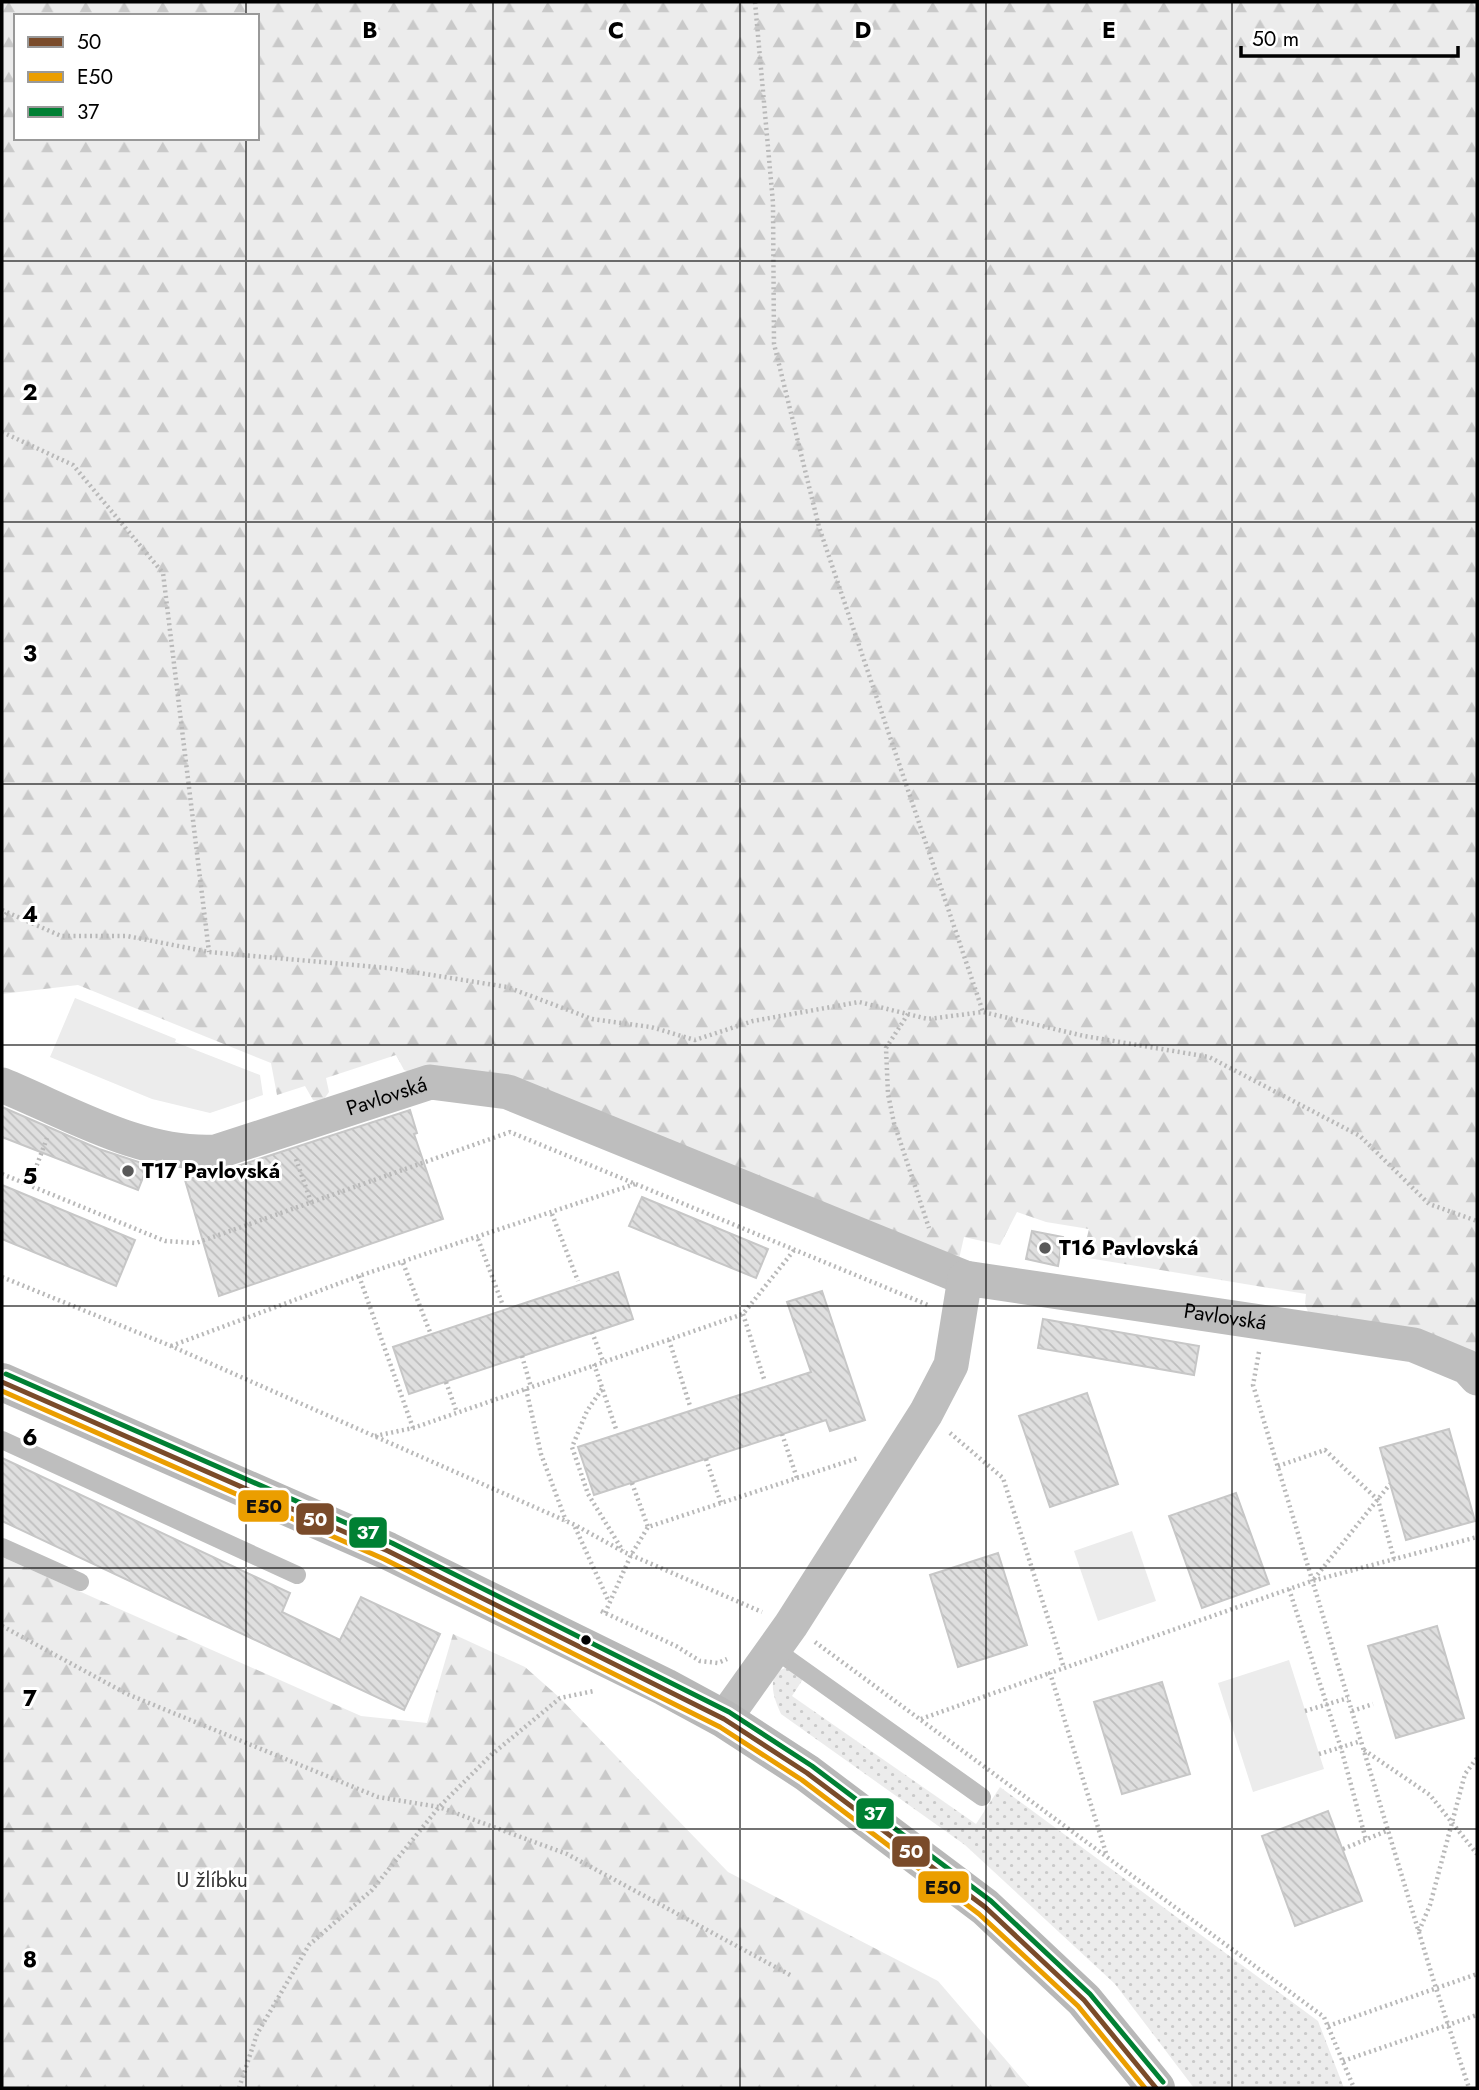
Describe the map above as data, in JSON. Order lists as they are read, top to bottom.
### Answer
{
  "streets": {
    "street": ["Pavlovská"]
  },
  "parks": ["U žlíbku"],
  "places": ["T17 Pavlovská", "T16 Pavlovská"],
  "lines": ["transit line 37", "transit line 50", "transit line E50"],
  "legend": ["50", "E50", "37"],
  "scale_bar": "50 m",
  "grid": {
    "columns": [
      "B",
      "C",
      "D",
      "E"
    ],
    "rows": [
      "2",
      "3",
      "4",
      "5",
      "6",
      "7",
      "8"
    ]
  }
}
